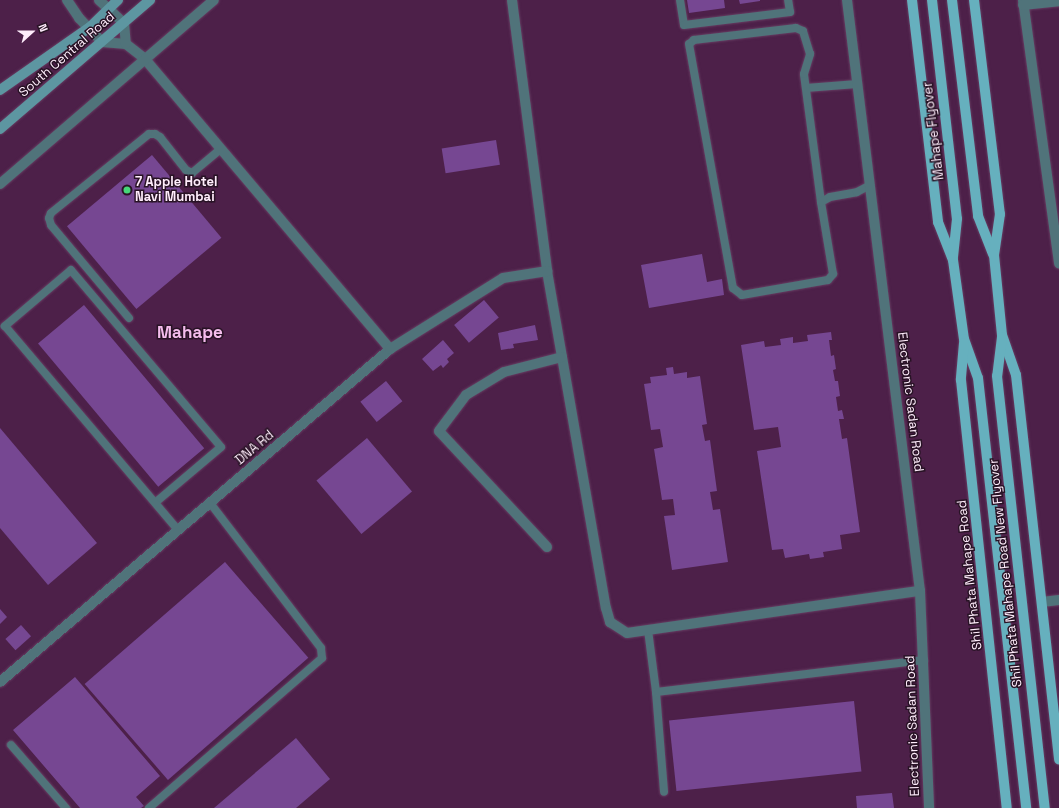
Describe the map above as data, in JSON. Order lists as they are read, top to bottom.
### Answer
{
  "streets": {
    "main road": [
      "South Central Road",
      "Mahape Flyover",
      "Shil Phata Mahape Road New Flyover",
      "Shil Phata Mahape Road"
    ],
    "street": ["Electronic Sadan Road", "DNA Rd"]
  },
  "crossings": [
    ["Shil Phata Mahape Road New Flyover", "Shil Phata Mahape Road"]
  ],
  "districts": ["Mahape"],
  "places": ["7 Apple Hotel Navi Mumbai"],
  "north": "right"
}
